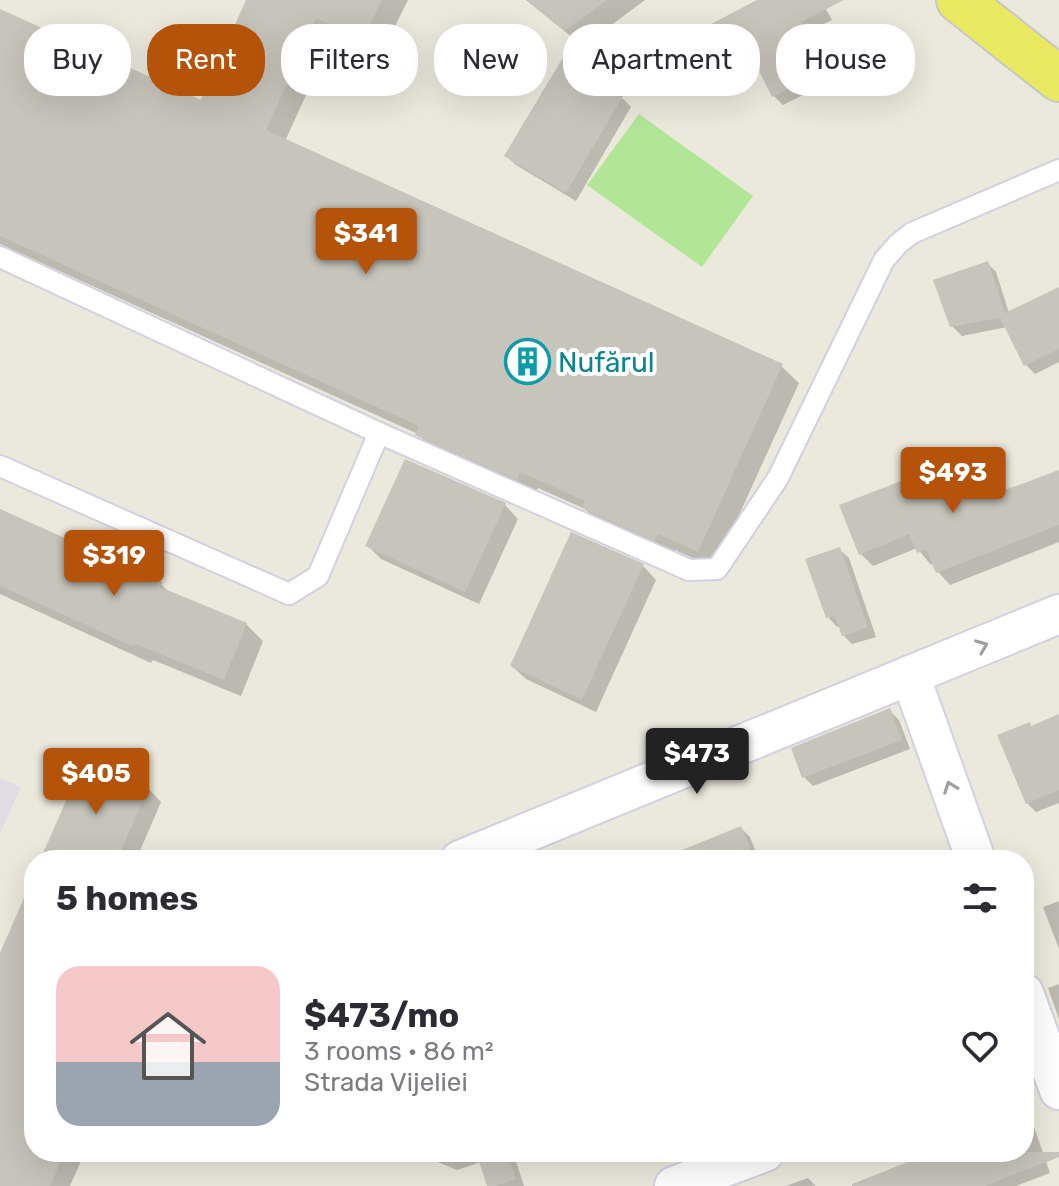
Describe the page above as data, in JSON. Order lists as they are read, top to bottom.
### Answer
{
  "places": {
    "building": ["Nufărul"]
  },
  "page": {
    "chip": [
      "Buy",
      "Rent",
      "Filters",
      "New",
      "Apartment",
      "House"
    ],
    "price": [
      "$341",
      "$493",
      "$319",
      "$473",
      "$405"
    ],
    "heading": "5 homes",
    "list": [
      {
        "name": "$473/mo",
        "note": "3 rooms · 86 m² · Strada Vijeliei"
      }
    ]
  }
}
